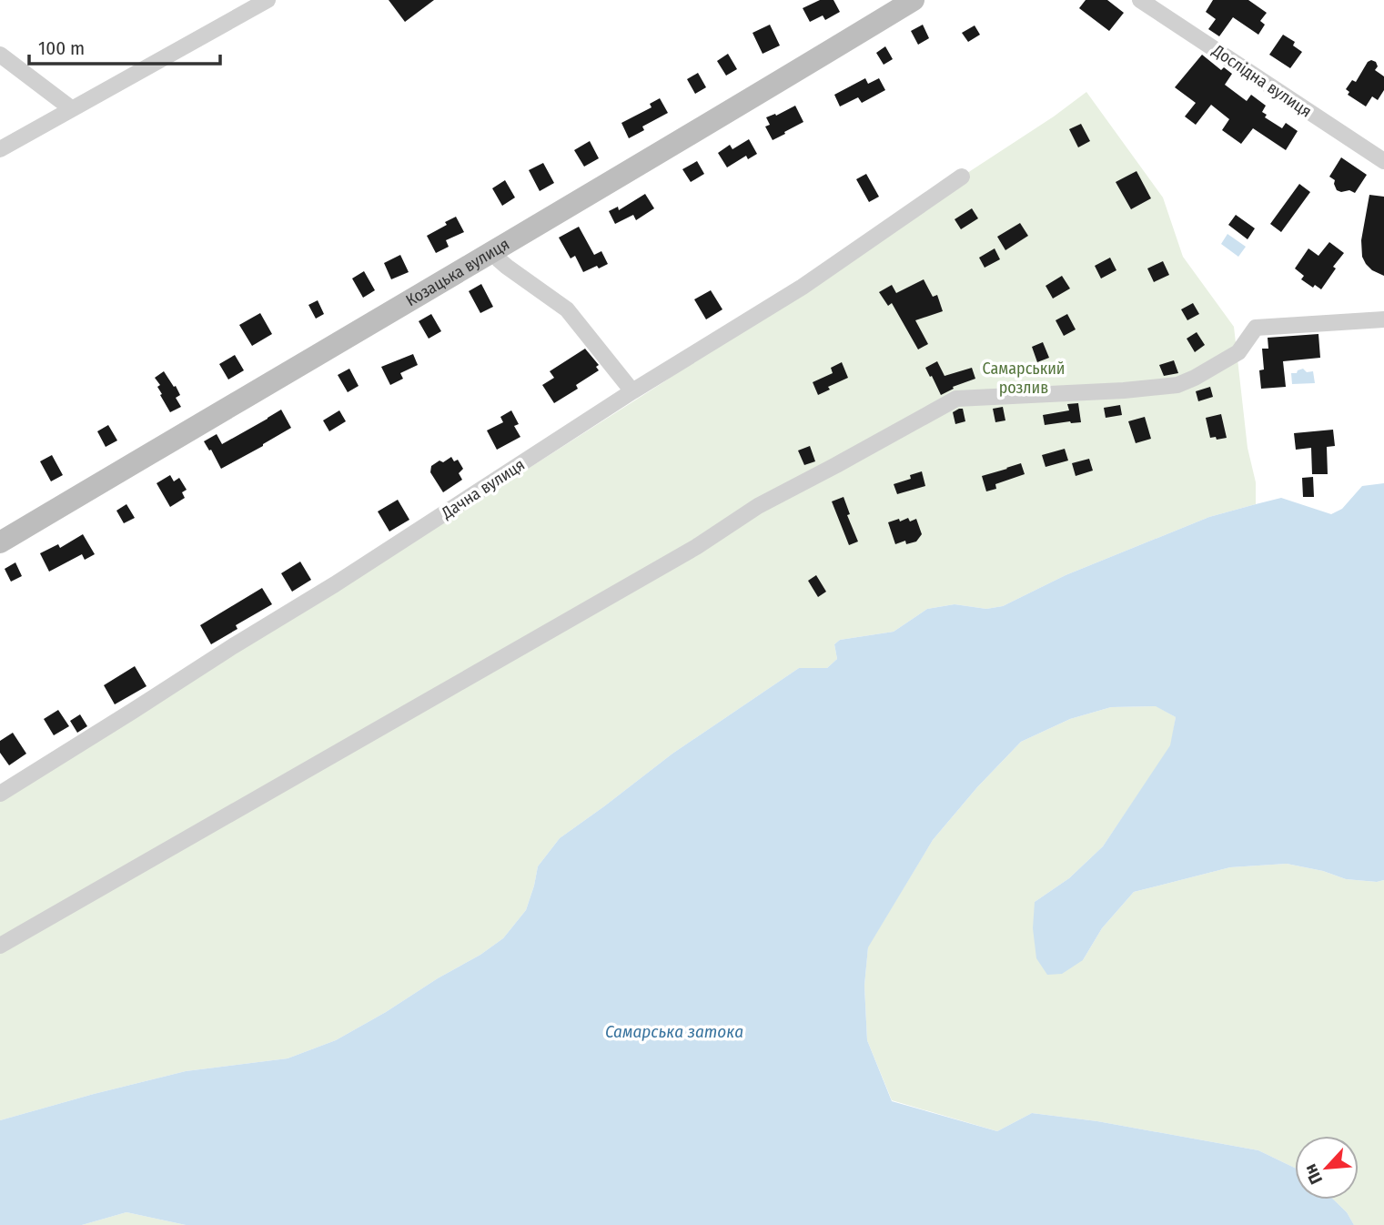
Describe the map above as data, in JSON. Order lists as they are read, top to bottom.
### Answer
{
  "streets": {
    "street": ["Дослідна вулиця", "Козацька вулиця", "Дачна вулиця"]
  },
  "water": ["Самарська затока"],
  "parks": ["Самарський розлив"],
  "scale_bar": "100 m",
  "north": "bottom left"
}
